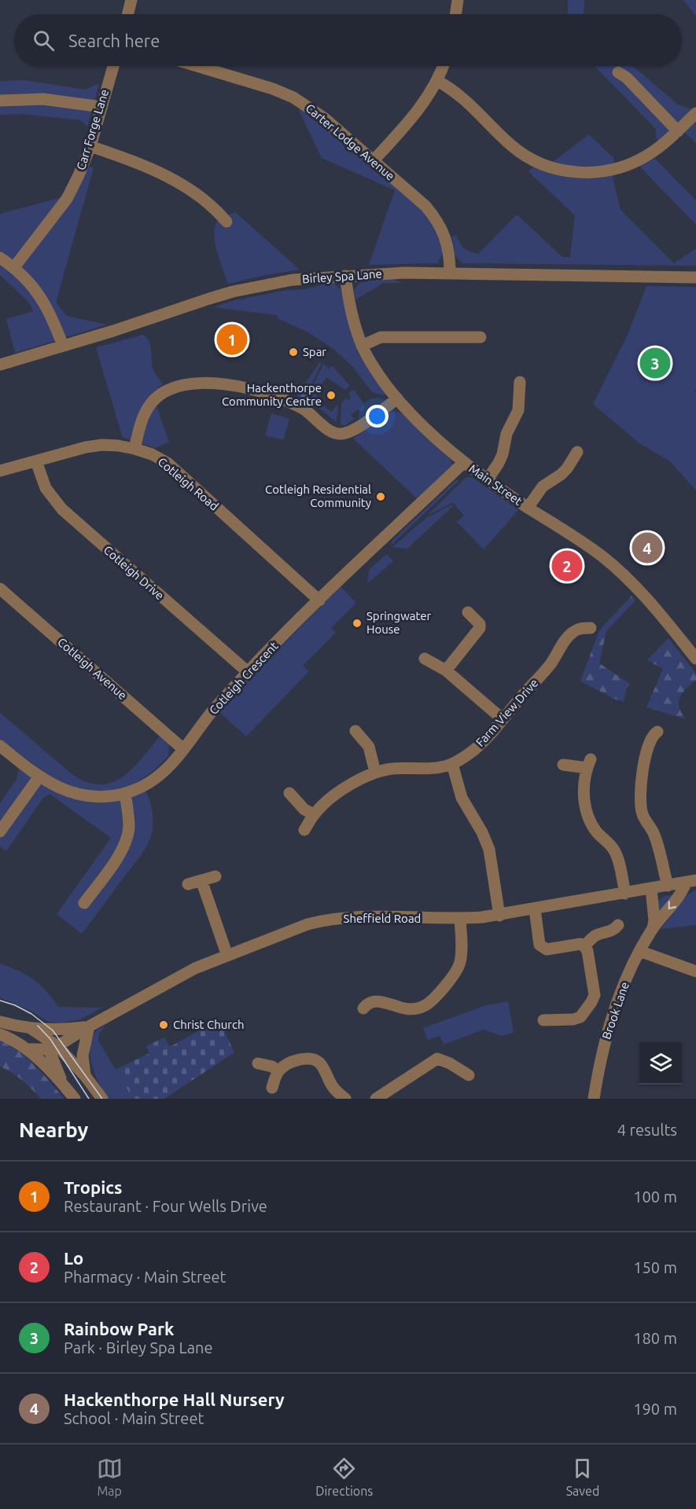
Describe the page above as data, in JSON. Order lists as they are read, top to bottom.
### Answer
{
  "streets": {
    "street": [
      "Carr Forge Lane",
      "Carter Lodge Avenue",
      "Birley Spa Lane",
      "Cotleigh Road",
      "Main Street",
      "Cotleigh Drive",
      "Cotleigh Avenue",
      "Cotleigh Crescent",
      "Farm View Drive",
      "Sheffield Road",
      "Brook Lane"
    ]
  },
  "crossings": [
    ["Carter Lodge Avenue", "Birley Spa Lane"],
    ["Birley Spa Lane", "Main Street"],
    ["Cotleigh Road", "Cotleigh Drive"],
    ["Cotleigh Road", "Cotleigh Crescent"],
    ["Main Street", "Cotleigh Crescent"],
    ["Cotleigh Drive", "Cotleigh Crescent"],
    ["Cotleigh Avenue", "Cotleigh Crescent"],
    ["Sheffield Road", "Brook Lane"]
  ],
  "places": [
    "Spar",
    "Hackenthorpe Community Centre",
    "Cotleigh Residential Community",
    "Springwater House",
    "Christ Church"
  ],
  "page": {
    "search": "Search here",
    "pins": [
      "1",
      "3",
      "4",
      "2"
    ],
    "heading": ["Nearby", "4 results"],
    "list": [
      {
        "mark": "1",
        "name": "Tropics",
        "note": "Restaurant · Four Wells Drive",
        "value": "100 m"
      },
      {
        "mark": "2",
        "name": "Lo",
        "note": "Pharmacy · Main Street",
        "value": "150 m"
      },
      {
        "mark": "3",
        "name": "Rainbow Park",
        "note": "Park · Birley Spa Lane",
        "value": "180 m"
      },
      {
        "mark": "4",
        "name": "Hackenthorpe Hall Nursery",
        "note": "School · Main Street",
        "value": "190 m"
      }
    ],
    "nav": ["Map", "Directions", "Saved"]
  }
}
